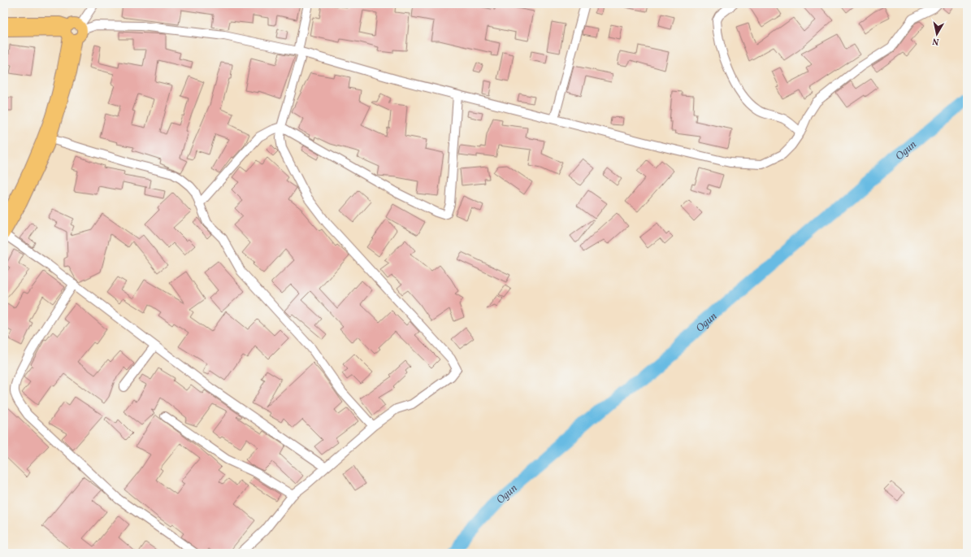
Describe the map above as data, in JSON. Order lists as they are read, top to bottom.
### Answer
{
  "water": ["Ogun"],
  "north": "bottom"
}
